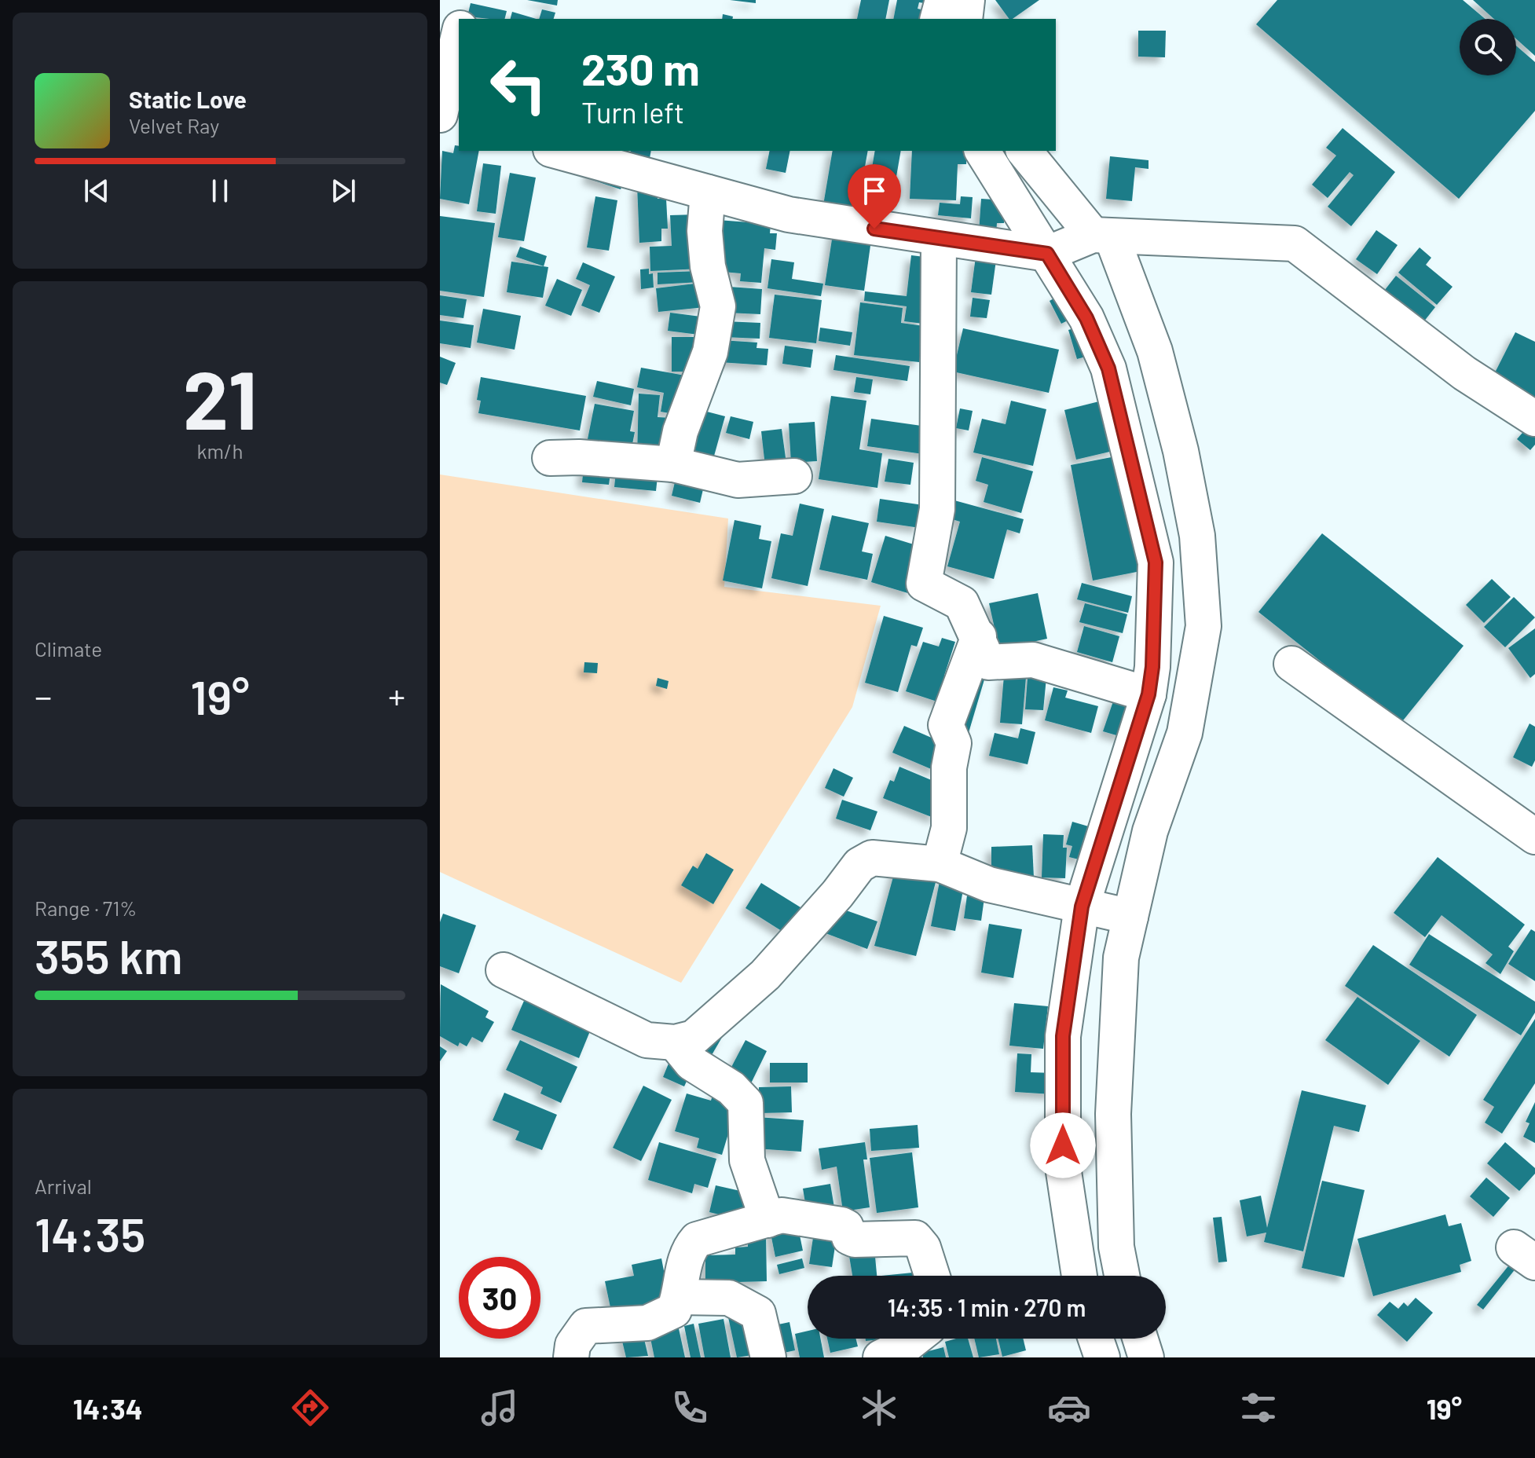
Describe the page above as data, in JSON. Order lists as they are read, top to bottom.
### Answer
{
  "page": {
    "turn": ["230 m", "Turn left"],
    "song": ["Static Love", "Velvet Ray"],
    "tile": [
      ["21", "km/h"],
      "Climate",
      ["Range · 71%", "355 km"],
      ["Arrival", "14:35"]
    ],
    "heat": ["−", "19°", "+"],
    "limit": "30",
    "trip": "14:35 · 1 min · 270 m",
    "tabs": ["14:34", "19°"]
  }
}
